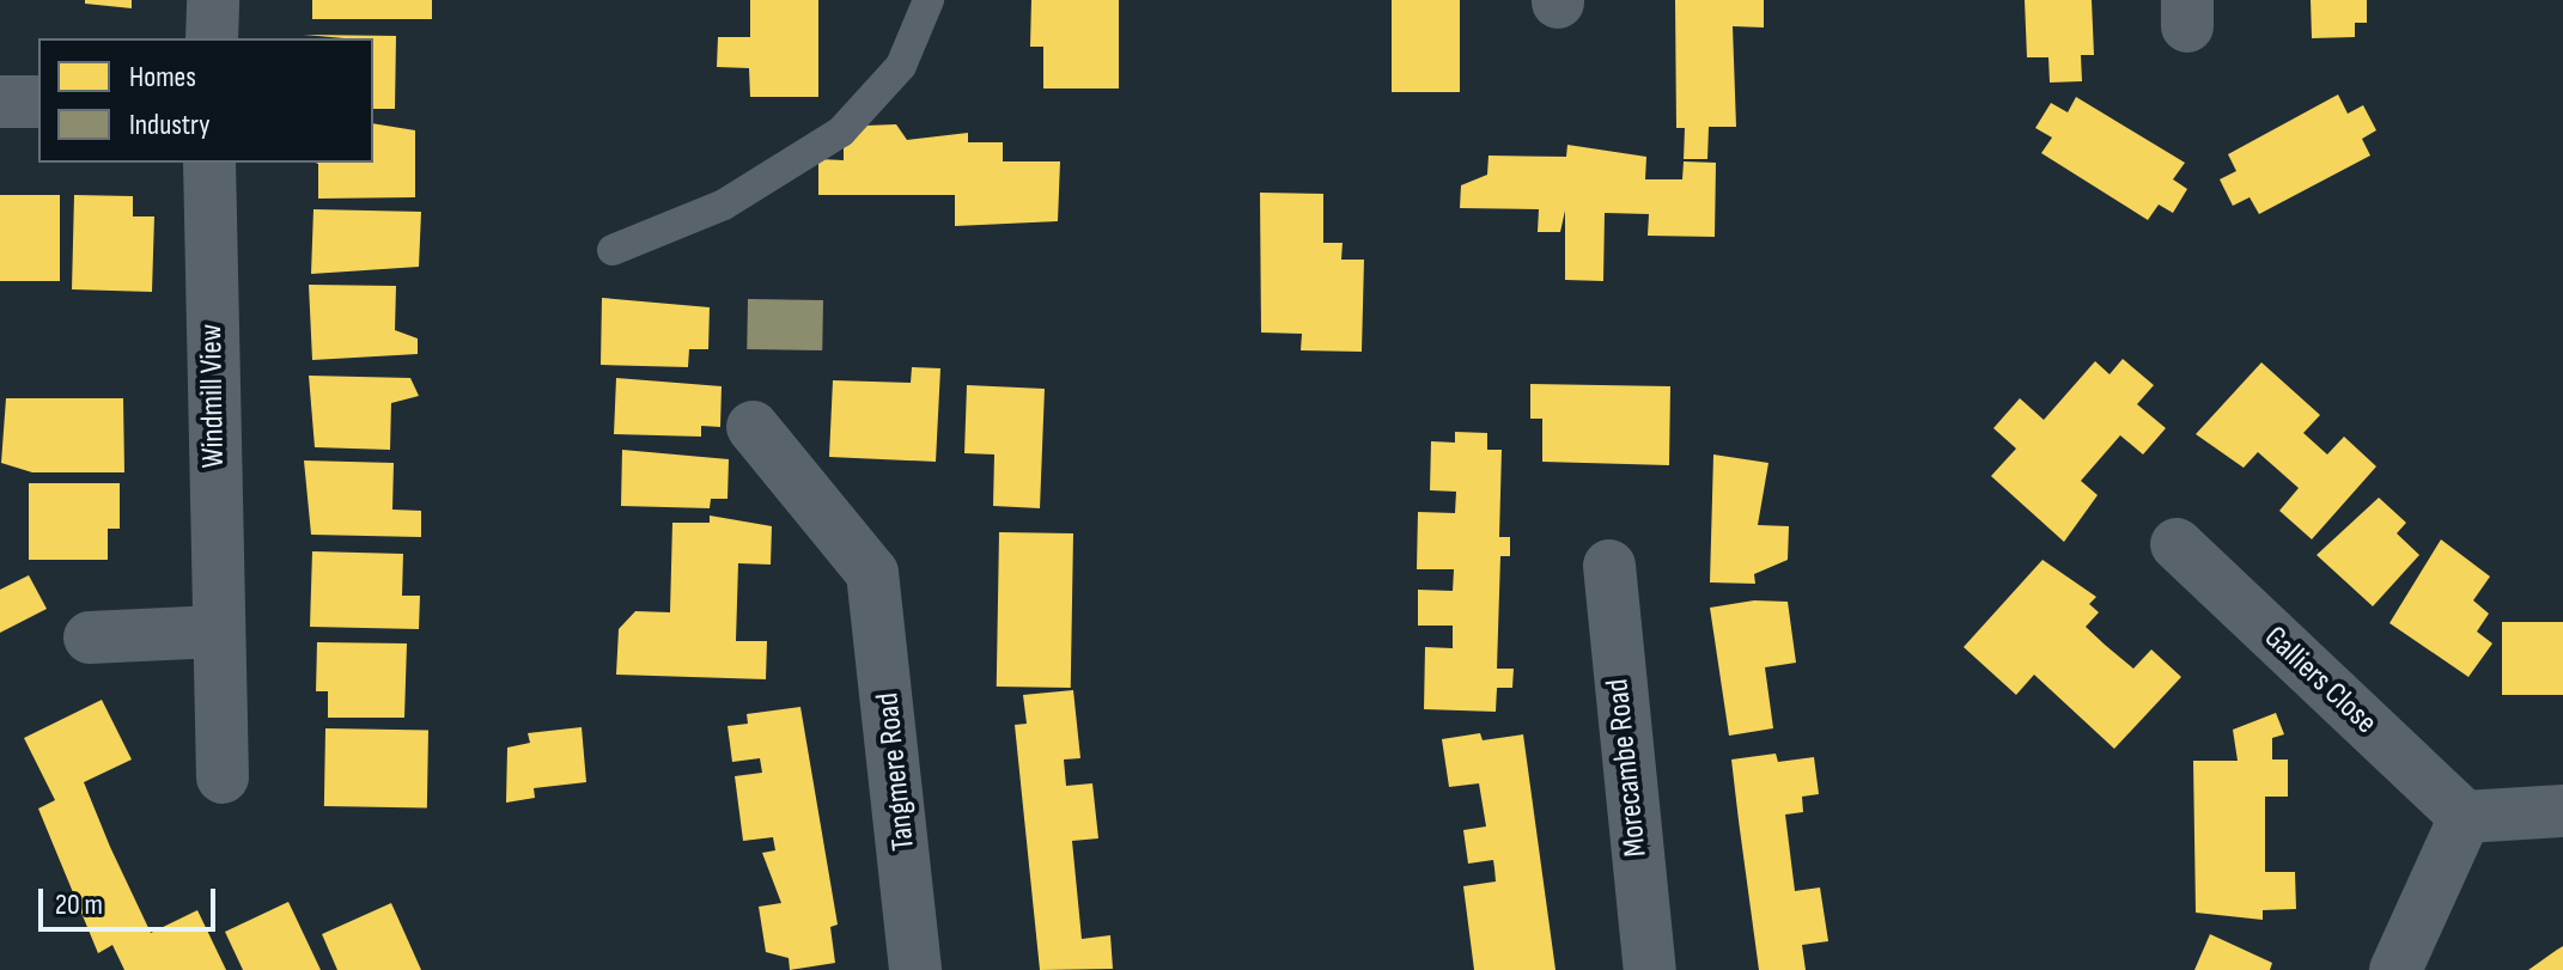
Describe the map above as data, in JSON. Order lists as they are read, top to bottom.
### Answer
{
  "streets": {
    "street": [
      "Windmill View",
      "Galliers Close",
      "Morecambe Road",
      "Tangmere Road"
    ]
  },
  "legend": ["Homes", "Industry"],
  "scale_bar": "20 m"
}
